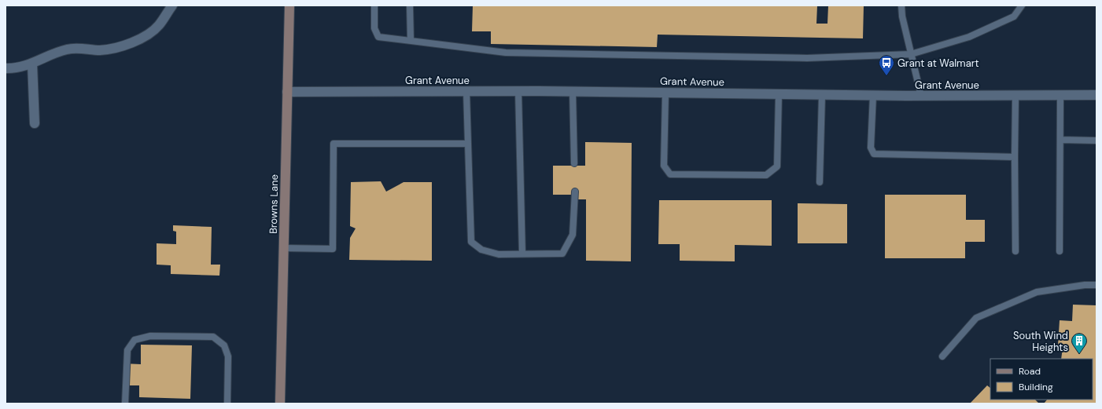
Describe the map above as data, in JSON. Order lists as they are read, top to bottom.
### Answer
{
  "streets": {
    "street": ["Grant Avenue", "Browns Lane"]
  },
  "crossings": [
    ["Grant Avenue", "Browns Lane"]
  ],
  "places": {
    "bus stop": ["Grant at Walmart"],
    "building": ["South Wind Heights"]
  },
  "legend": ["Road", "Building"]
}
